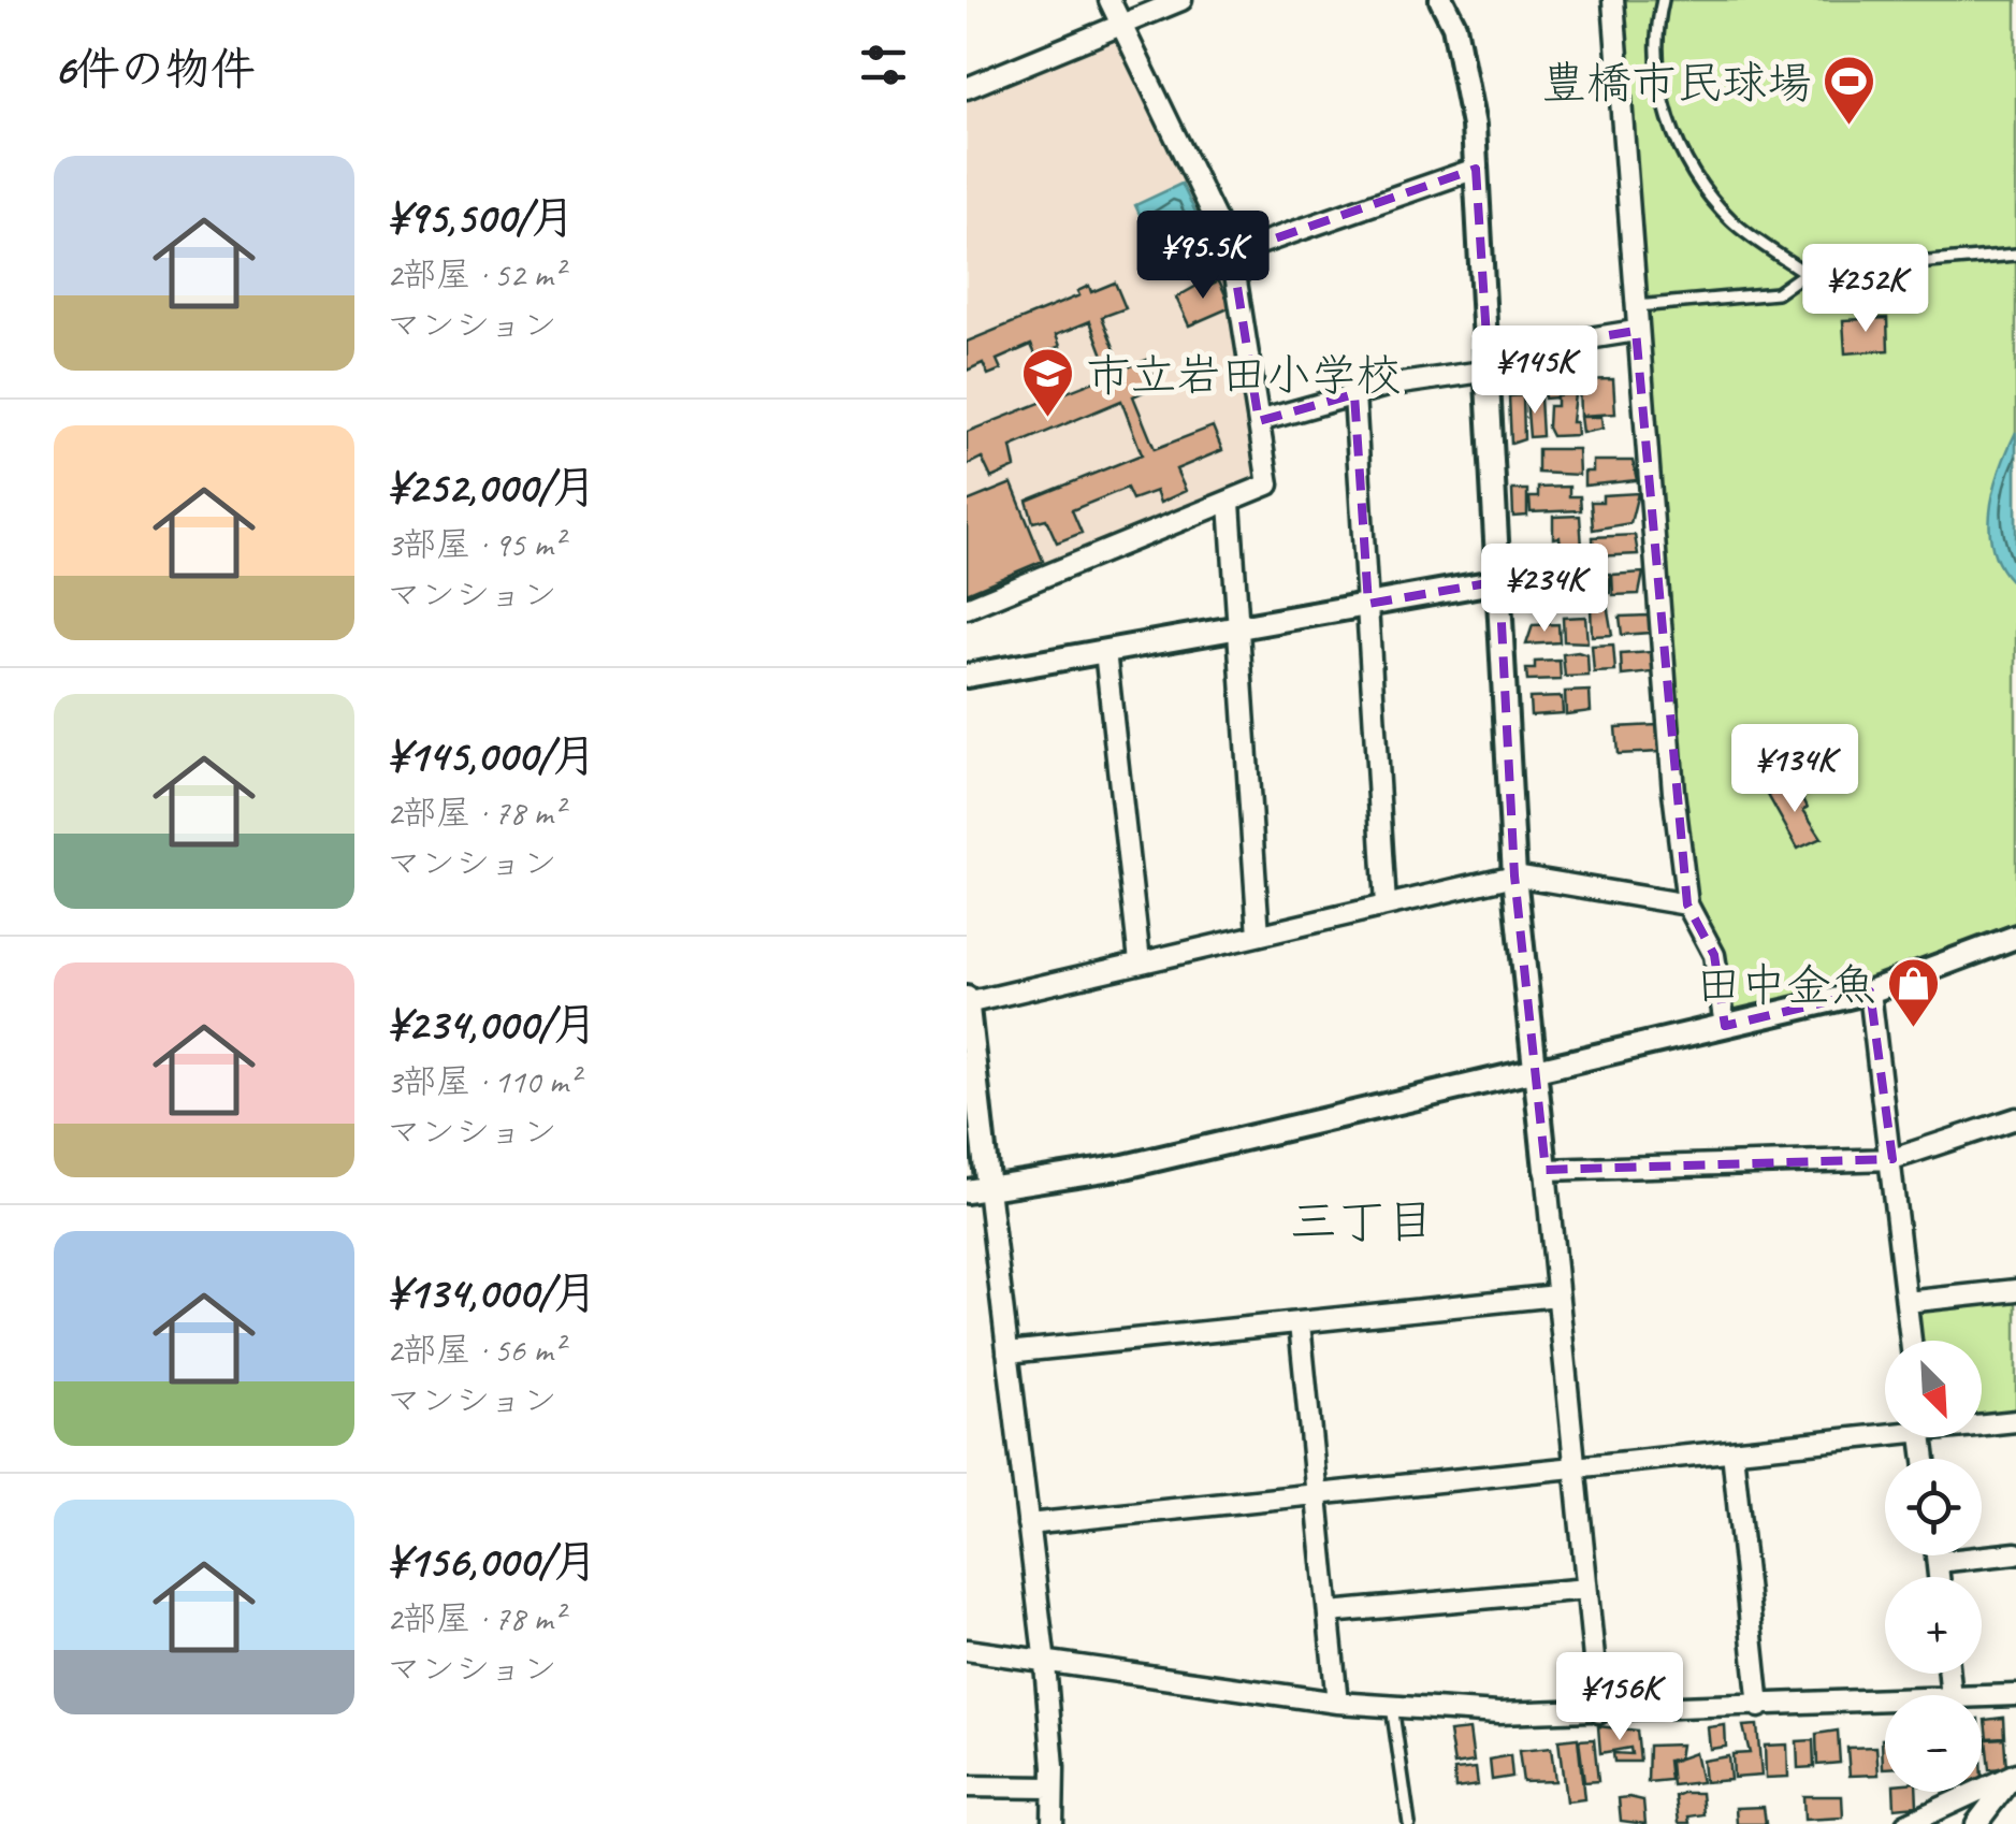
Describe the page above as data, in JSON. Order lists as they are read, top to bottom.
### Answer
{
  "districts": ["三丁目"],
  "places": {
    "sports": ["豊橋市民球場"],
    "school or university": ["市立岩田小学校"],
    "shop": ["田中金魚"]
  },
  "north": "bottom right",
  "page": {
    "heading": "6件の物件",
    "list": [
      {
        "name": "¥95,500/月",
        "note": "2部屋 · 52 m² · マンション"
      },
      {
        "name": "¥252,000/月",
        "note": "3部屋 · 95 m² · マンション"
      },
      {
        "name": "¥145,000/月",
        "note": "2部屋 · 78 m² · マンション"
      },
      {
        "name": "¥234,000/月",
        "note": "3部屋 · 110 m² · マンション"
      },
      {
        "name": "¥134,000/月",
        "note": "2部屋 · 56 m² · マンション"
      },
      {
        "name": "¥156,000/月",
        "note": "2部屋 · 78 m² · マンション"
      }
    ],
    "price": [
      "¥95.5K",
      "¥252K",
      "¥145K",
      "¥234K",
      "¥134K",
      "¥156K"
    ],
    "map_buttons": ["+", "−"]
  }
}
